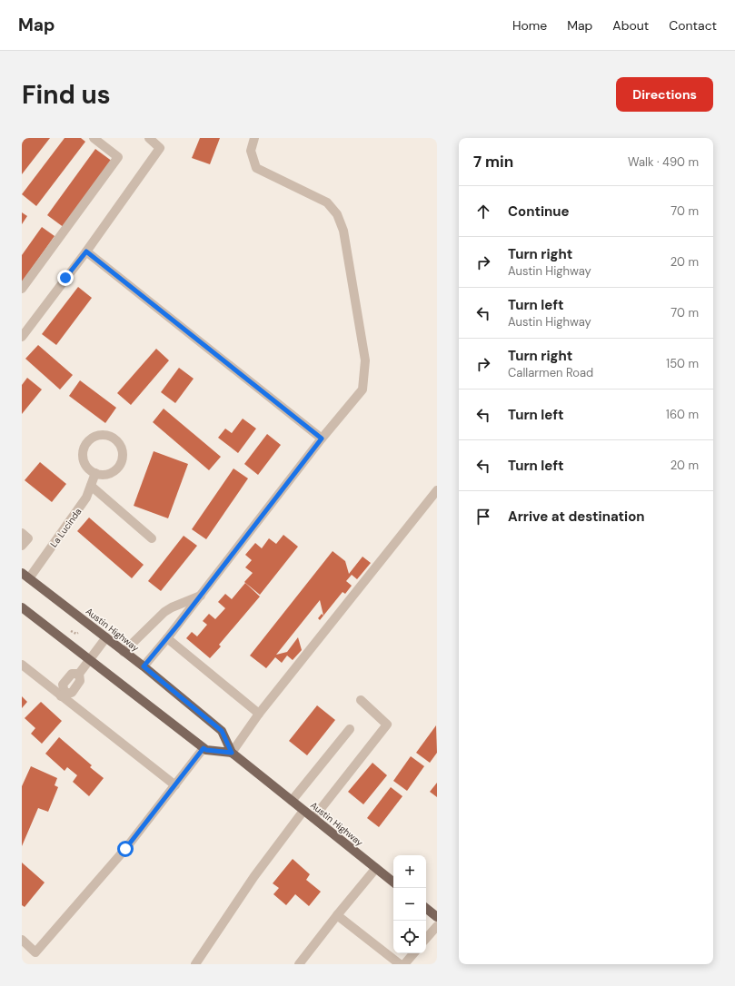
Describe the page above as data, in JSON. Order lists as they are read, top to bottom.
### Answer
{
  "streets": {
    "main road": ["Austin Highway"],
    "street": ["La Lucinda"]
  },
  "crossings": [
    ["La Lucinda", "Austin Highway"]
  ],
  "page": {
    "header": "Map",
    "nav": [
      "Home",
      "Map",
      "About",
      "Contact"
    ],
    "buttons": "Directions",
    "title": "Find us",
    "heading": ["7 min", "Walk · 490 m"],
    "list": [
      ["Continue", "70 m"],
      ["Turn right", "Austin Highway", "20 m"],
      ["Turn left", "Austin Highway", "70 m"],
      ["Turn right", "Callarmen Road", "150 m"],
      ["Turn left", "160 m"],
      ["Turn left", "20 m"],
      "Arrive at destination"
    ],
    "map_buttons": ["+", "−"]
  }
}
